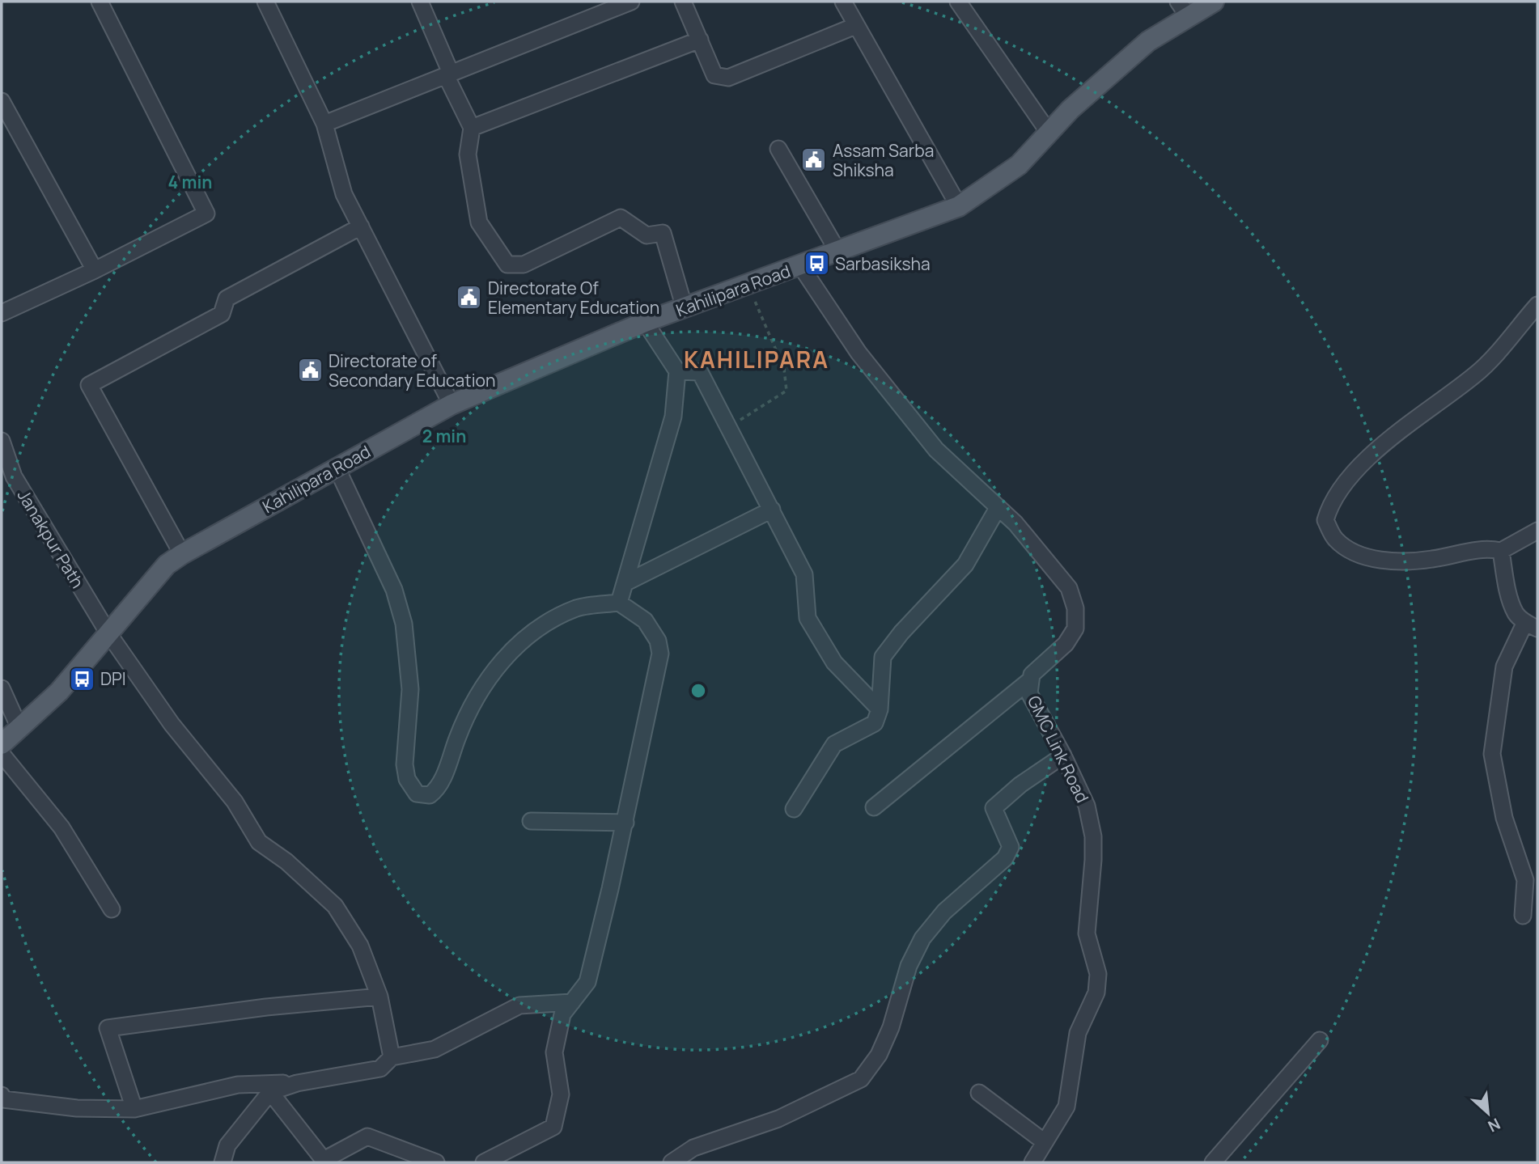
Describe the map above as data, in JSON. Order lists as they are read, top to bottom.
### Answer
{
  "streets": {
    "main road": ["Kahilipara Road"],
    "street": ["Janakpur Path", "GMC Link Road"]
  },
  "crossings": [
    ["Kahilipara Road", "Janakpur Path"],
    ["Kahilipara Road", "GMC Link Road"]
  ],
  "districts": ["KAHILIPARA"],
  "places": {
    "public building": ["Assam Sarba Shiksha", "Directorate Of Elementary Education", "Directorate of Secondary Education"],
    "bus stop": ["Sarbasiksha", "DPI"]
  },
  "north": "bottom right",
  "rings": ["4 min", "2 min"]
}
